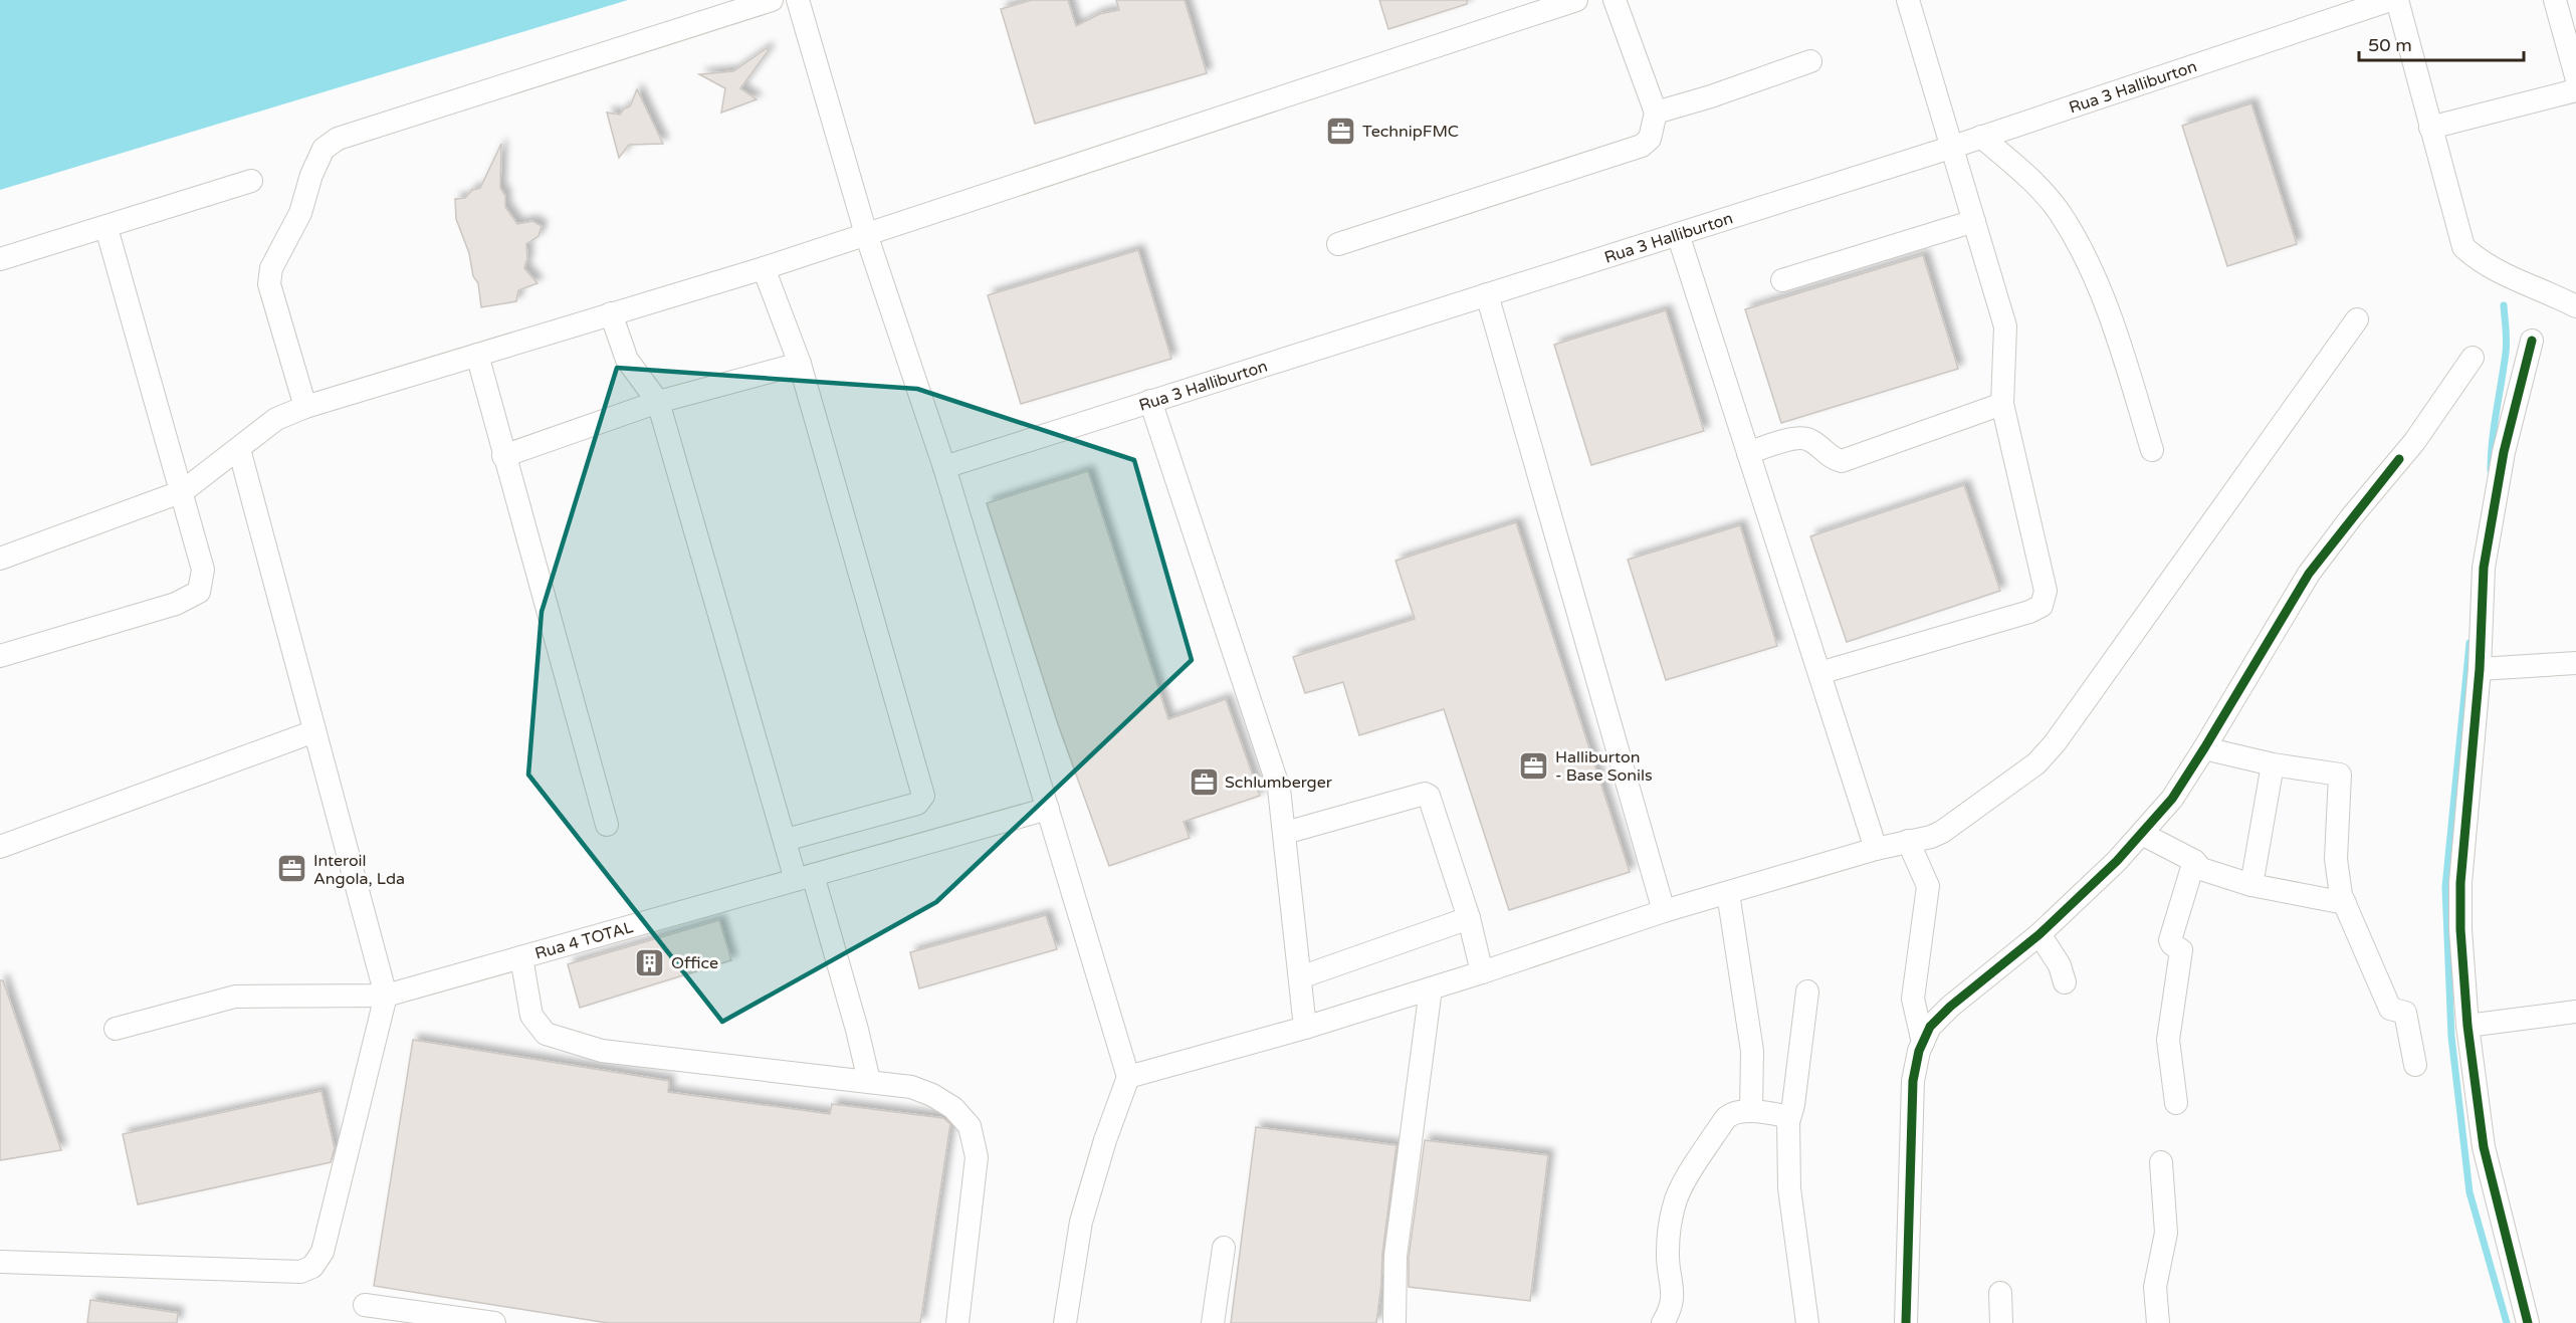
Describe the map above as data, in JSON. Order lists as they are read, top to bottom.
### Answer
{
  "streets": {
    "street": ["Rua 3 Halliburton", "Rua 4 TOTAL"]
  },
  "places": {
    "office": [
      "TechnipFMC",
      "Halliburton - Base Sonils",
      "Schlumberger",
      "Interoil Angola, Lda"
    ],
    "building": ["Office"]
  },
  "scale_bar": "50 m"
}
